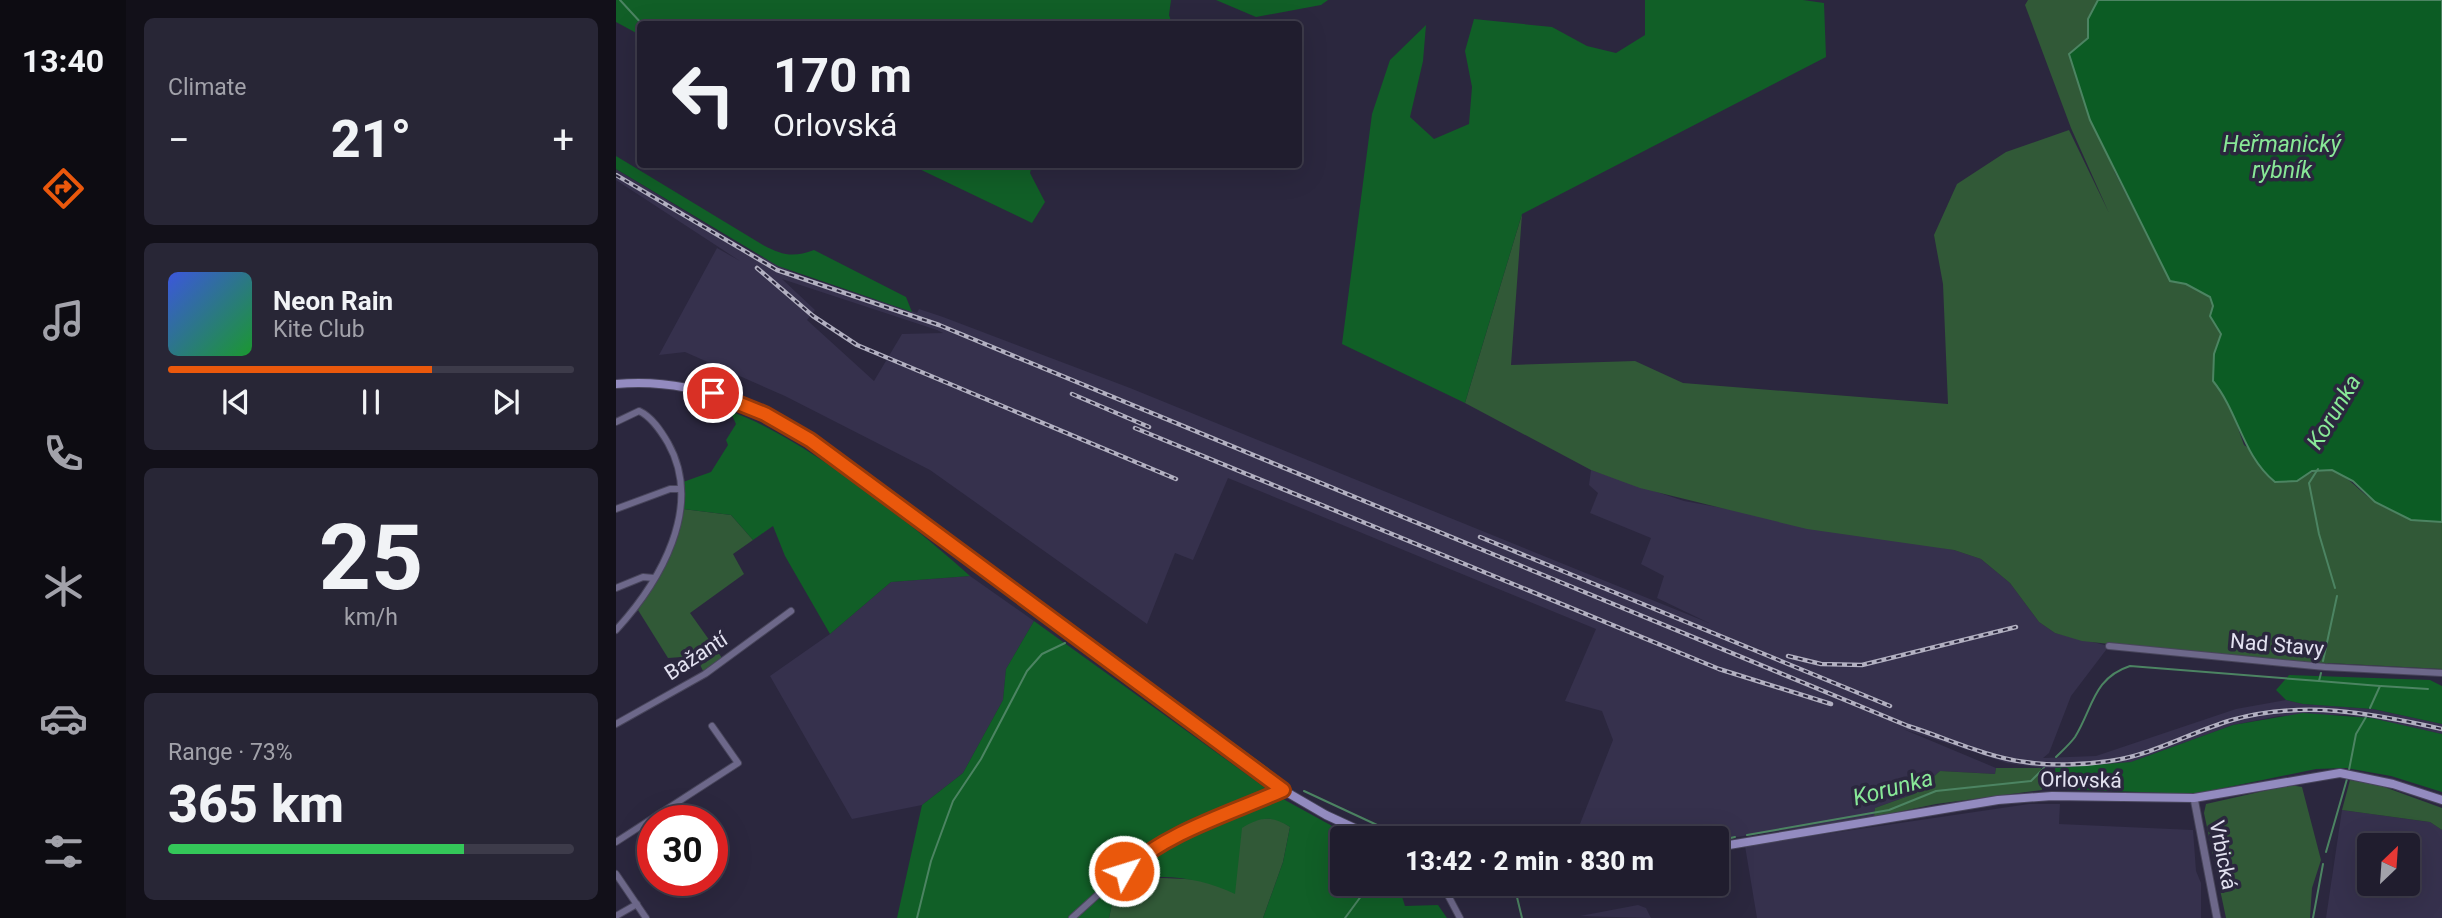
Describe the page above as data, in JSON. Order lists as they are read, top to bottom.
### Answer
{
  "streets": {
    "main road": ["Orlovská"],
    "street": ["Nad Stavy", "Bažantí", "Vrbická"]
  },
  "crossings": [
    ["Orlovská", "Vrbická"]
  ],
  "water": ["Heřmanický rybník", "Korunka"],
  "north": "top right",
  "page": {
    "tabs": "13:40",
    "tile": [
      "Climate",
      ["25", "km/h"],
      ["Range · 73%", "365 km"]
    ],
    "turn": ["170 m", "Orlovská"],
    "heat": ["−", "21°", "+"],
    "song": ["Neon Rain", "Kite Club"],
    "limit": "30",
    "trip": "13:42 · 2 min · 830 m"
  }
}
